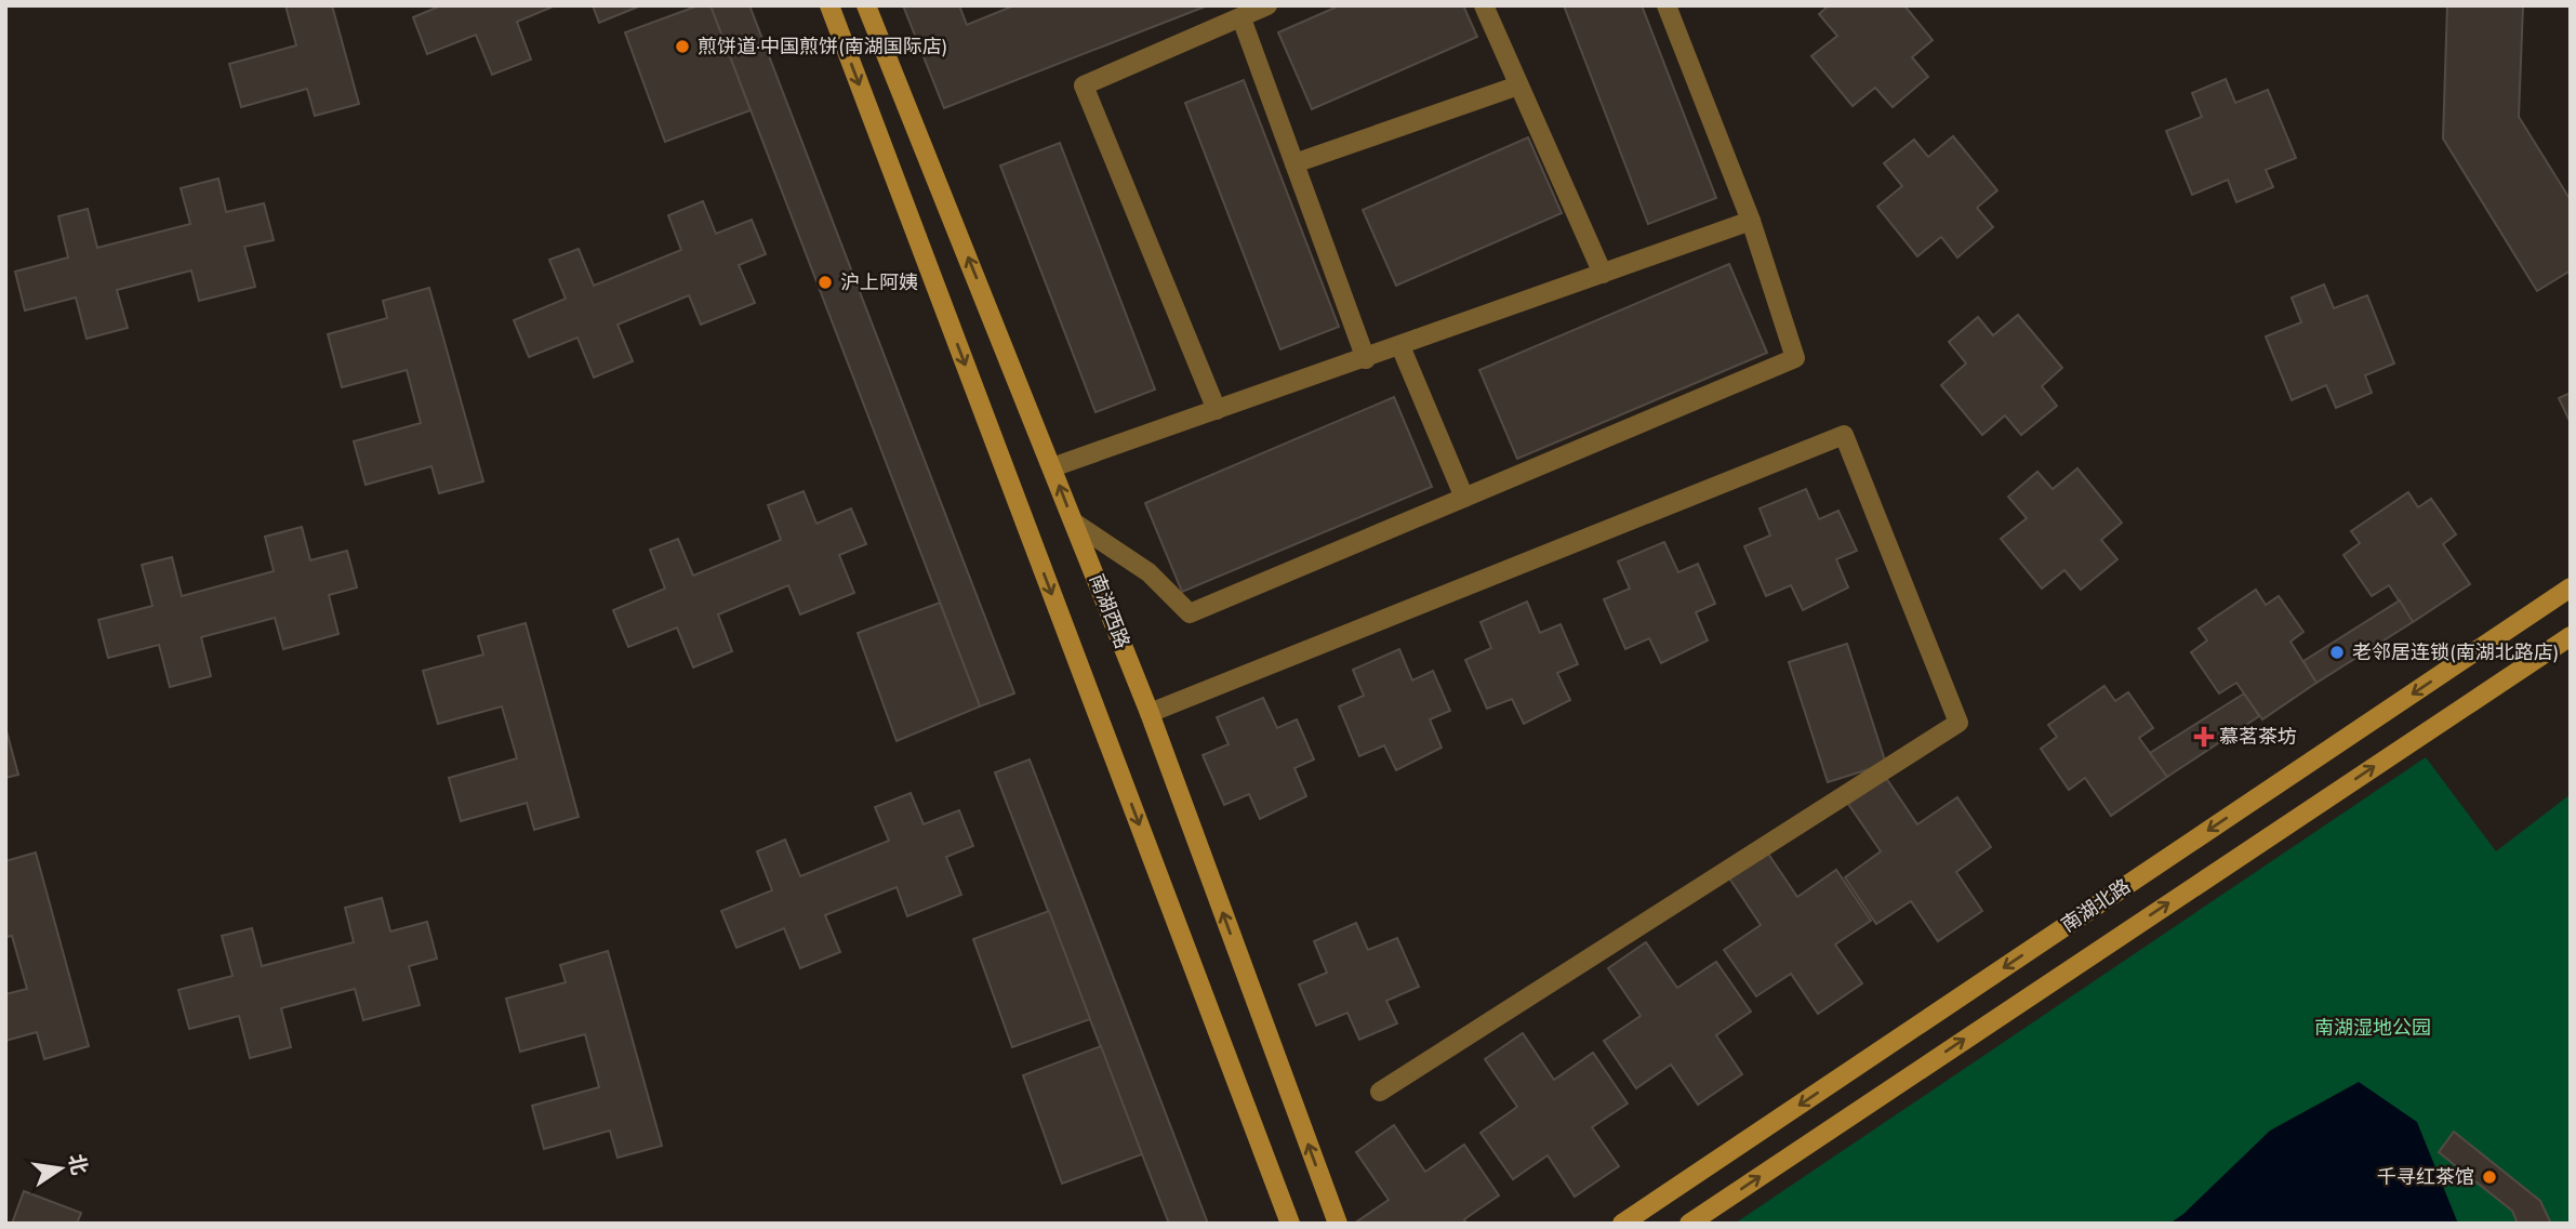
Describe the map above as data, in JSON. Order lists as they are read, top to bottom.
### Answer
{
  "streets": {
    "main road": ["南湖西路", "南湖北路"]
  },
  "parks": ["南湖湿地公园"],
  "places": {
    "other": [
      "煎饼道·中国煎饼(南湖国际店)",
      "沪上阿姨",
      "老邻居连锁(南湖北路店)",
      "千寻红茶馆"
    ],
    "health": ["慕茗茶坊"]
  },
  "north": "right"
}
